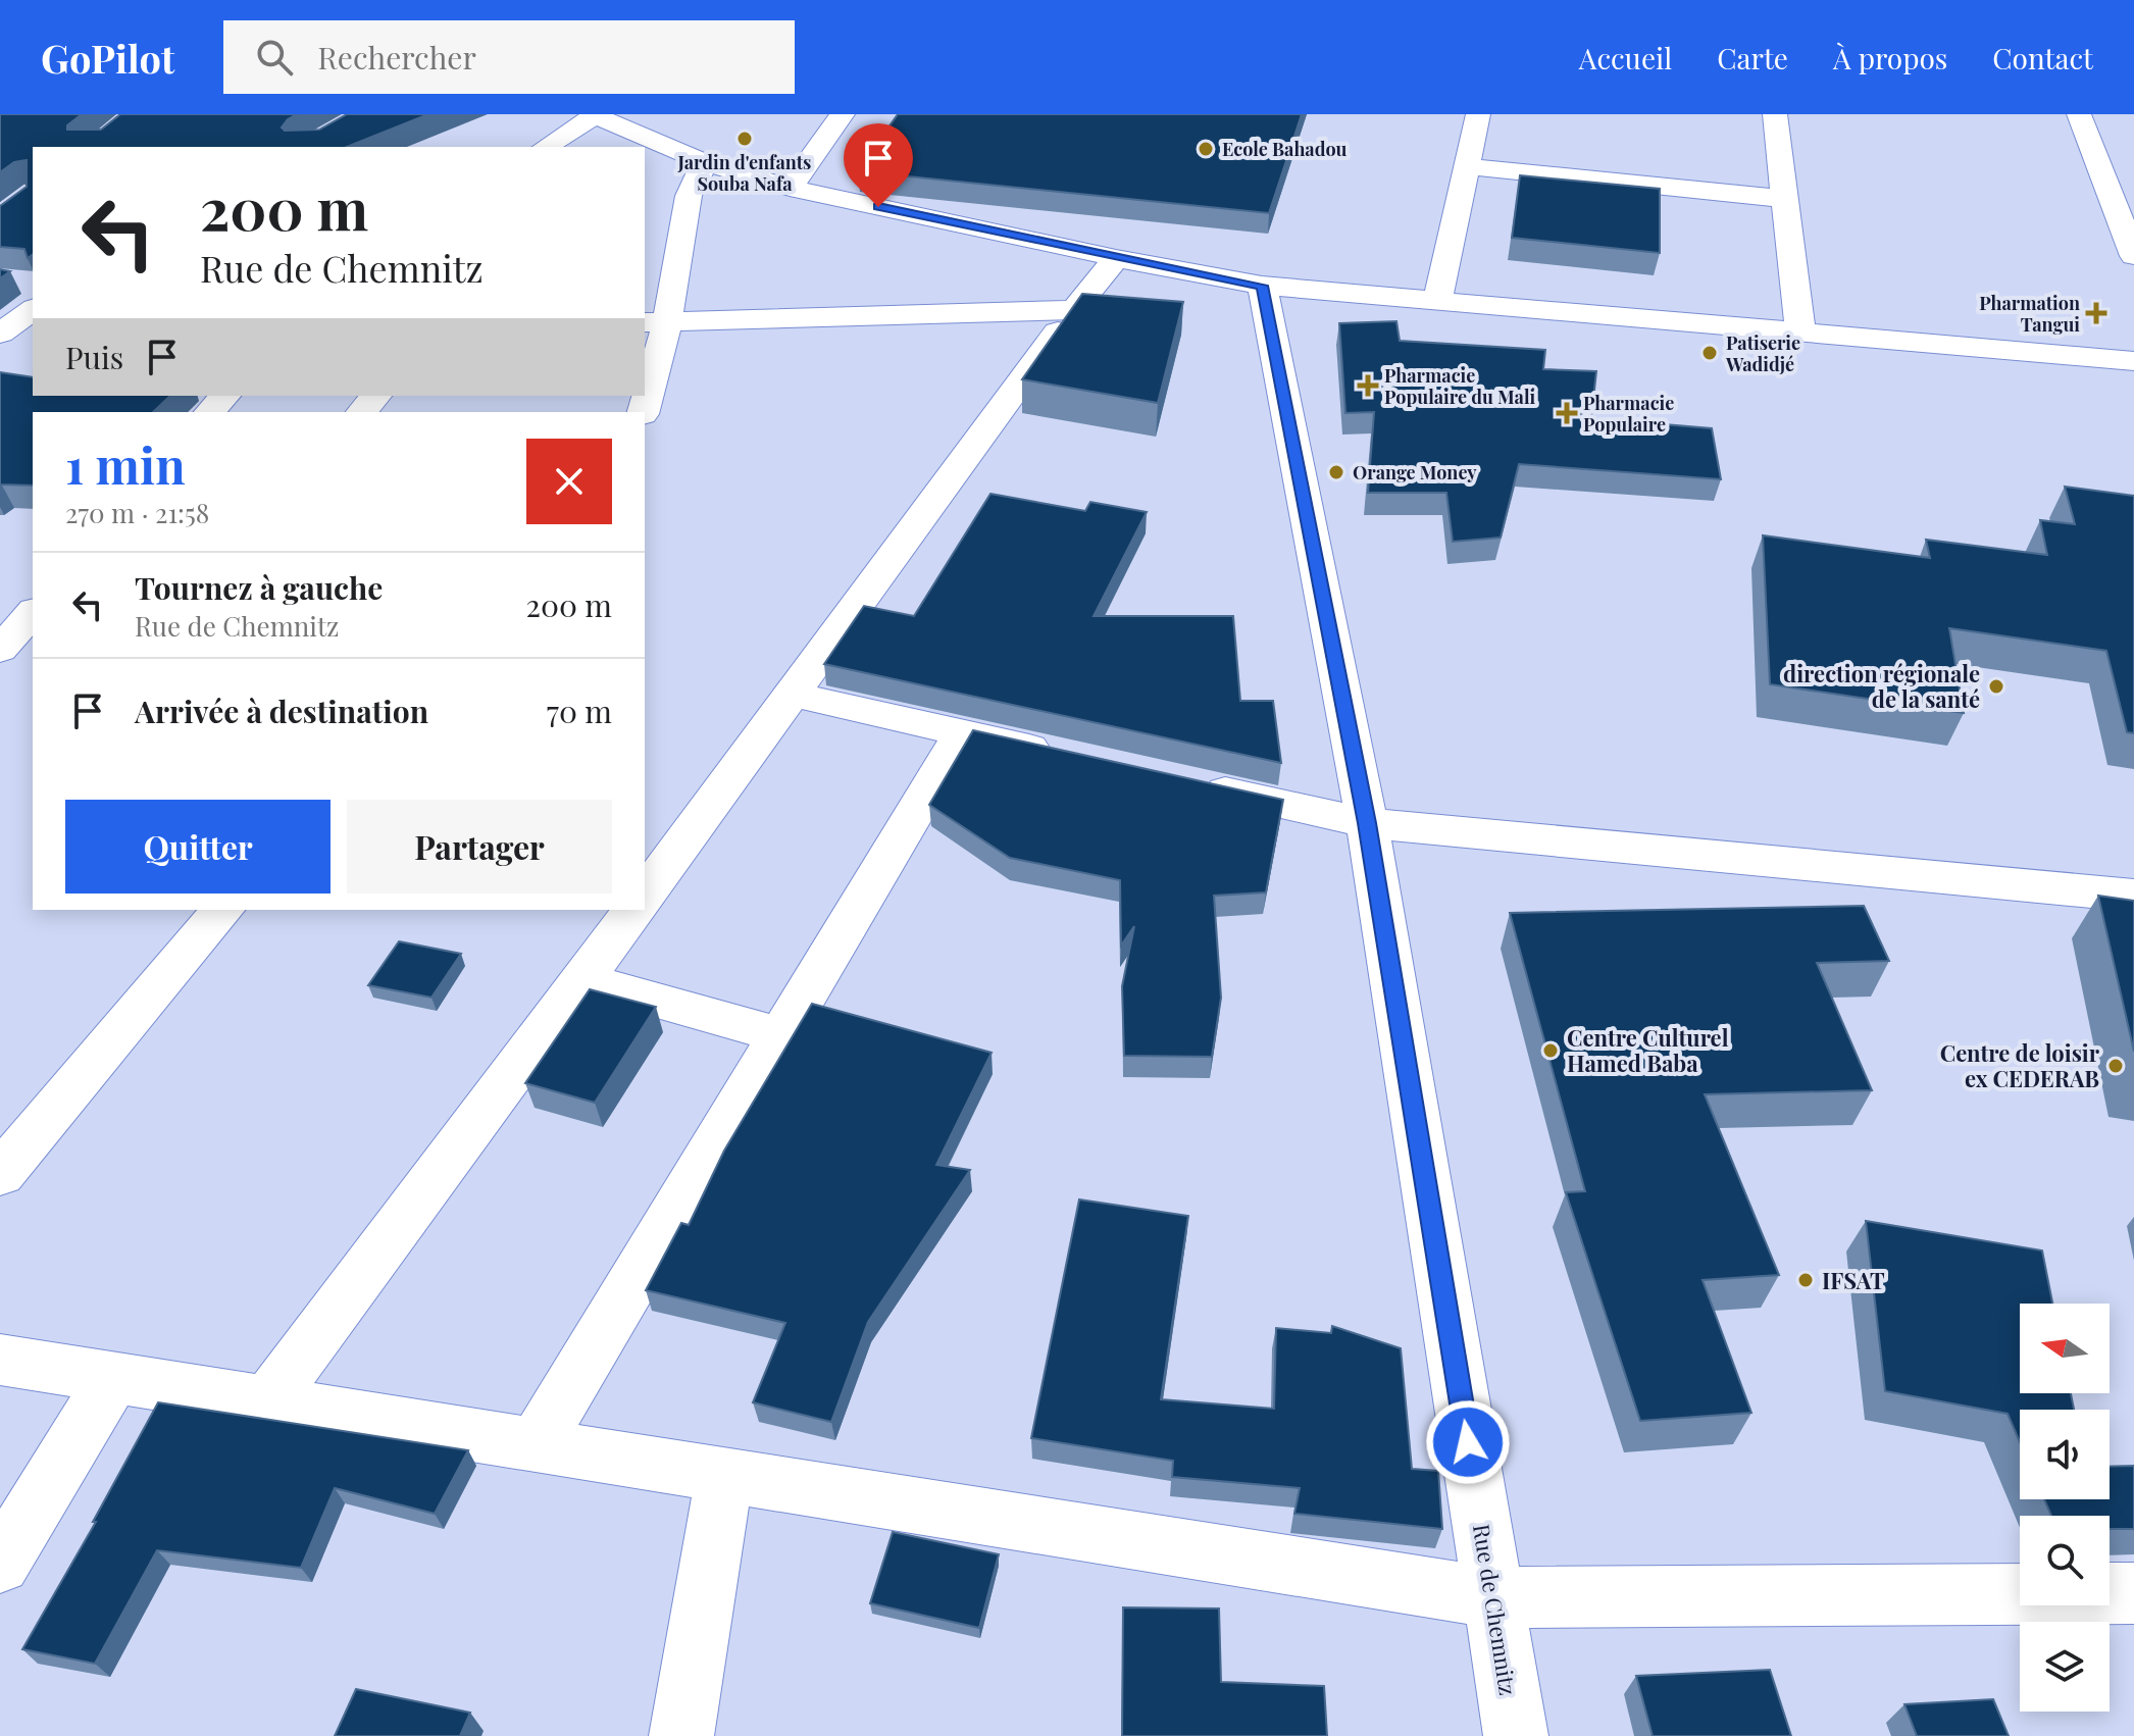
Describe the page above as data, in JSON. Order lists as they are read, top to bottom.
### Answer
{
  "streets": {
    "street": ["Rue de Chemnitz"]
  },
  "places": {
    "other": [
      "Jardin d'enfants Souba Nafa",
      "Ecole Bahadou",
      "Patiserie Wadidjé",
      "Orange Money",
      "direction régionale de la santé",
      "Centre Culturel Hamed Baba",
      "Centre de loisir ex CEDERAB",
      "IFSAT"
    ],
    "health": ["Pharmation Tangui", "Pharmacie Populaire du Mali", "Pharmacie Populaire"]
  },
  "north": "left",
  "page": {
    "header": "GoPilot",
    "search": "Rechercher",
    "nav": [
      "Accueil",
      "Carte",
      "À propos",
      "Contact"
    ],
    "turn": ["200 m", "Rue de Chemnitz"],
    "then": "Puis",
    "heading": ["1 min", "270 m · 21:58"],
    "list": [
      {
        "name": "Tournez à gauche",
        "note": "Rue de Chemnitz",
        "value": "200 m"
      },
      {
        "name": "Arrivée à destination",
        "value": "70 m"
      }
    ],
    "buttons": ["Quitter", "Partager"]
  }
}
